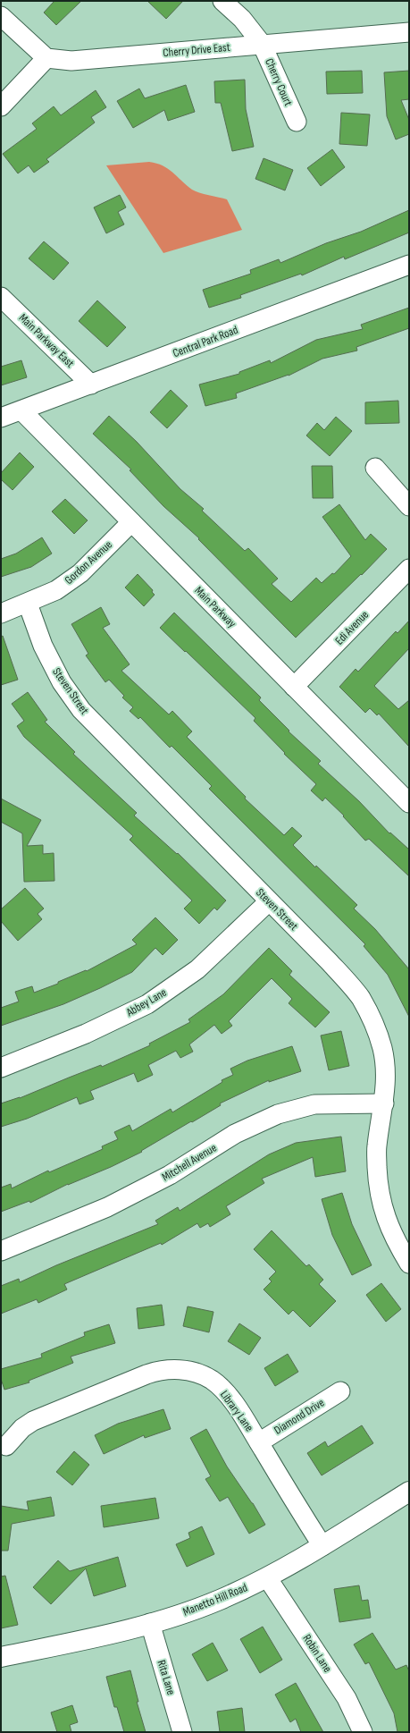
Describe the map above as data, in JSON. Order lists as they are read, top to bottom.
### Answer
{
  "streets": {
    "main road": ["Manetto Hill Road"],
    "street": [
      "Cherry Drive East",
      "Cherry Court",
      "Main Parkway East",
      "Central Park Road",
      "Gordon Avenue",
      "Main Parkway",
      "Edi Avenue",
      "Steven Street",
      "Abbey Lane",
      "Mitchell Avenue",
      "Library Lane",
      "Diamond Drive",
      "Robin Lane",
      "Rita Lane"
    ]
  },
  "crossings": [
    ["Cherry Drive East", "Cherry Court"],
    ["Main Parkway East", "Central Park Road"],
    ["Central Park Road", "Main Parkway"],
    ["Gordon Avenue", "Main Parkway"],
    ["Gordon Avenue", "Steven Street"],
    ["Main Parkway", "Edi Avenue"],
    ["Steven Street", "Abbey Lane"],
    ["Steven Street", "Mitchell Avenue"],
    ["Library Lane", "Diamond Drive"],
    ["Library Lane", "Manetto Hill Road"],
    ["Manetto Hill Road", "Robin Lane"],
    ["Manetto Hill Road", "Rita Lane"]
  ]
}
